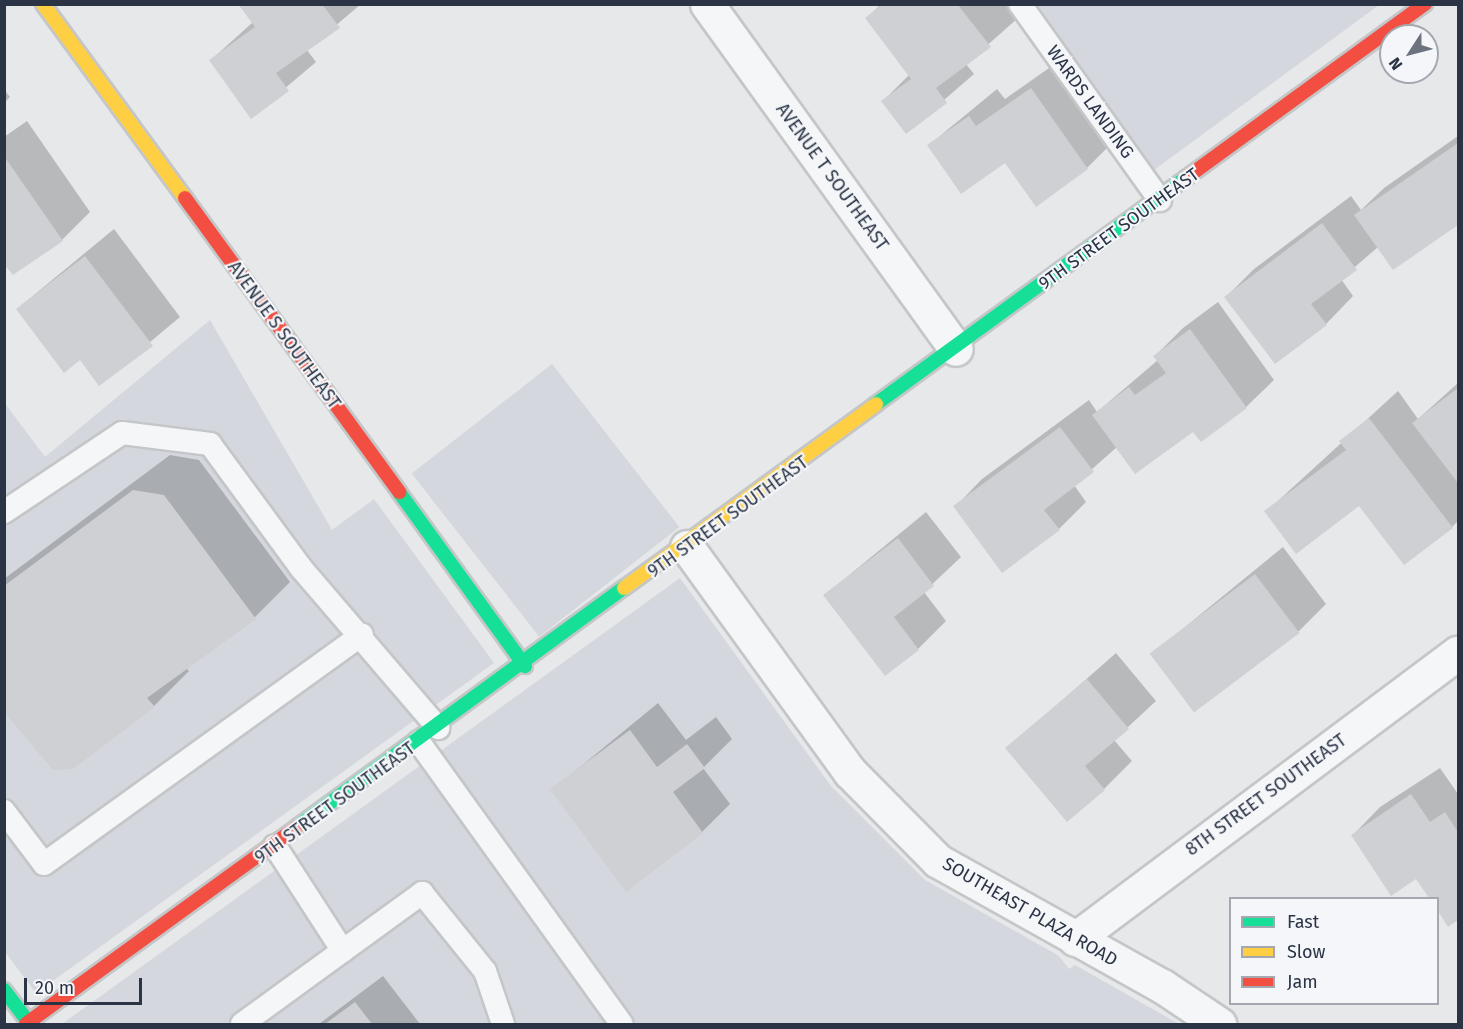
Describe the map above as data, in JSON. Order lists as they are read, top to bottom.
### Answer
{
  "streets": {
    "street": [
      "AVENUE T SOUTHEAST",
      "9TH STREET SOUTHEAST",
      "AVENUE S SOUTHEAST",
      "8TH STREET SOUTHEAST",
      "SOUTHEAST PLAZA ROAD"
    ],
    "lane": ["WARDS LANDING"]
  },
  "crossings": [
    ["WARDS LANDING", "9TH STREET SOUTHEAST"],
    ["AVENUE T SOUTHEAST", "9TH STREET SOUTHEAST"],
    ["9TH STREET SOUTHEAST", "AVENUE S SOUTHEAST"],
    ["9TH STREET SOUTHEAST", "SOUTHEAST PLAZA ROAD"],
    ["8TH STREET SOUTHEAST", "SOUTHEAST PLAZA ROAD"]
  ],
  "legend": ["Fast", "Slow", "Jam"],
  "scale_bar": "20 m",
  "north": "bottom left"
}
